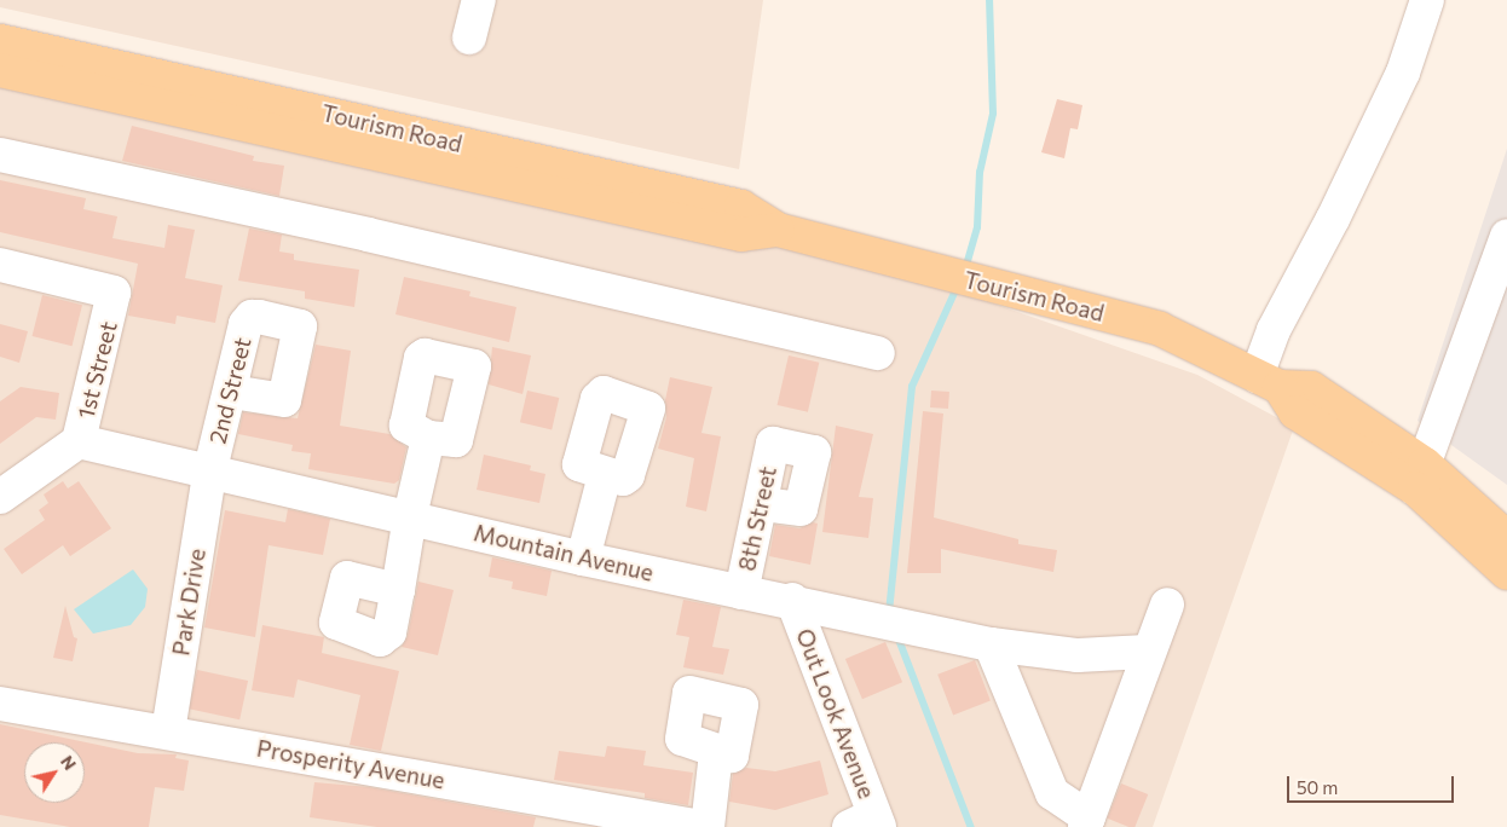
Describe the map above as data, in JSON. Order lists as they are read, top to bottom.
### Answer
{
  "streets": {
    "main road": ["Tourism Road"],
    "street": [
      "1st Street",
      "2nd Street",
      "8th Street",
      "Mountain Avenue",
      "Park Drive",
      "Out Look Avenue",
      "Prosperity Avenue"
    ]
  },
  "crossings": [
    ["1st Street", "Mountain Avenue"],
    ["2nd Street", "Mountain Avenue"],
    ["2nd Street", "Park Drive"],
    ["8th Street", "Mountain Avenue"],
    ["Mountain Avenue", "Park Drive"],
    ["Mountain Avenue", "Out Look Avenue"],
    ["Park Drive", "Prosperity Avenue"]
  ],
  "scale_bar": "50 m",
  "north": "top right"
}
